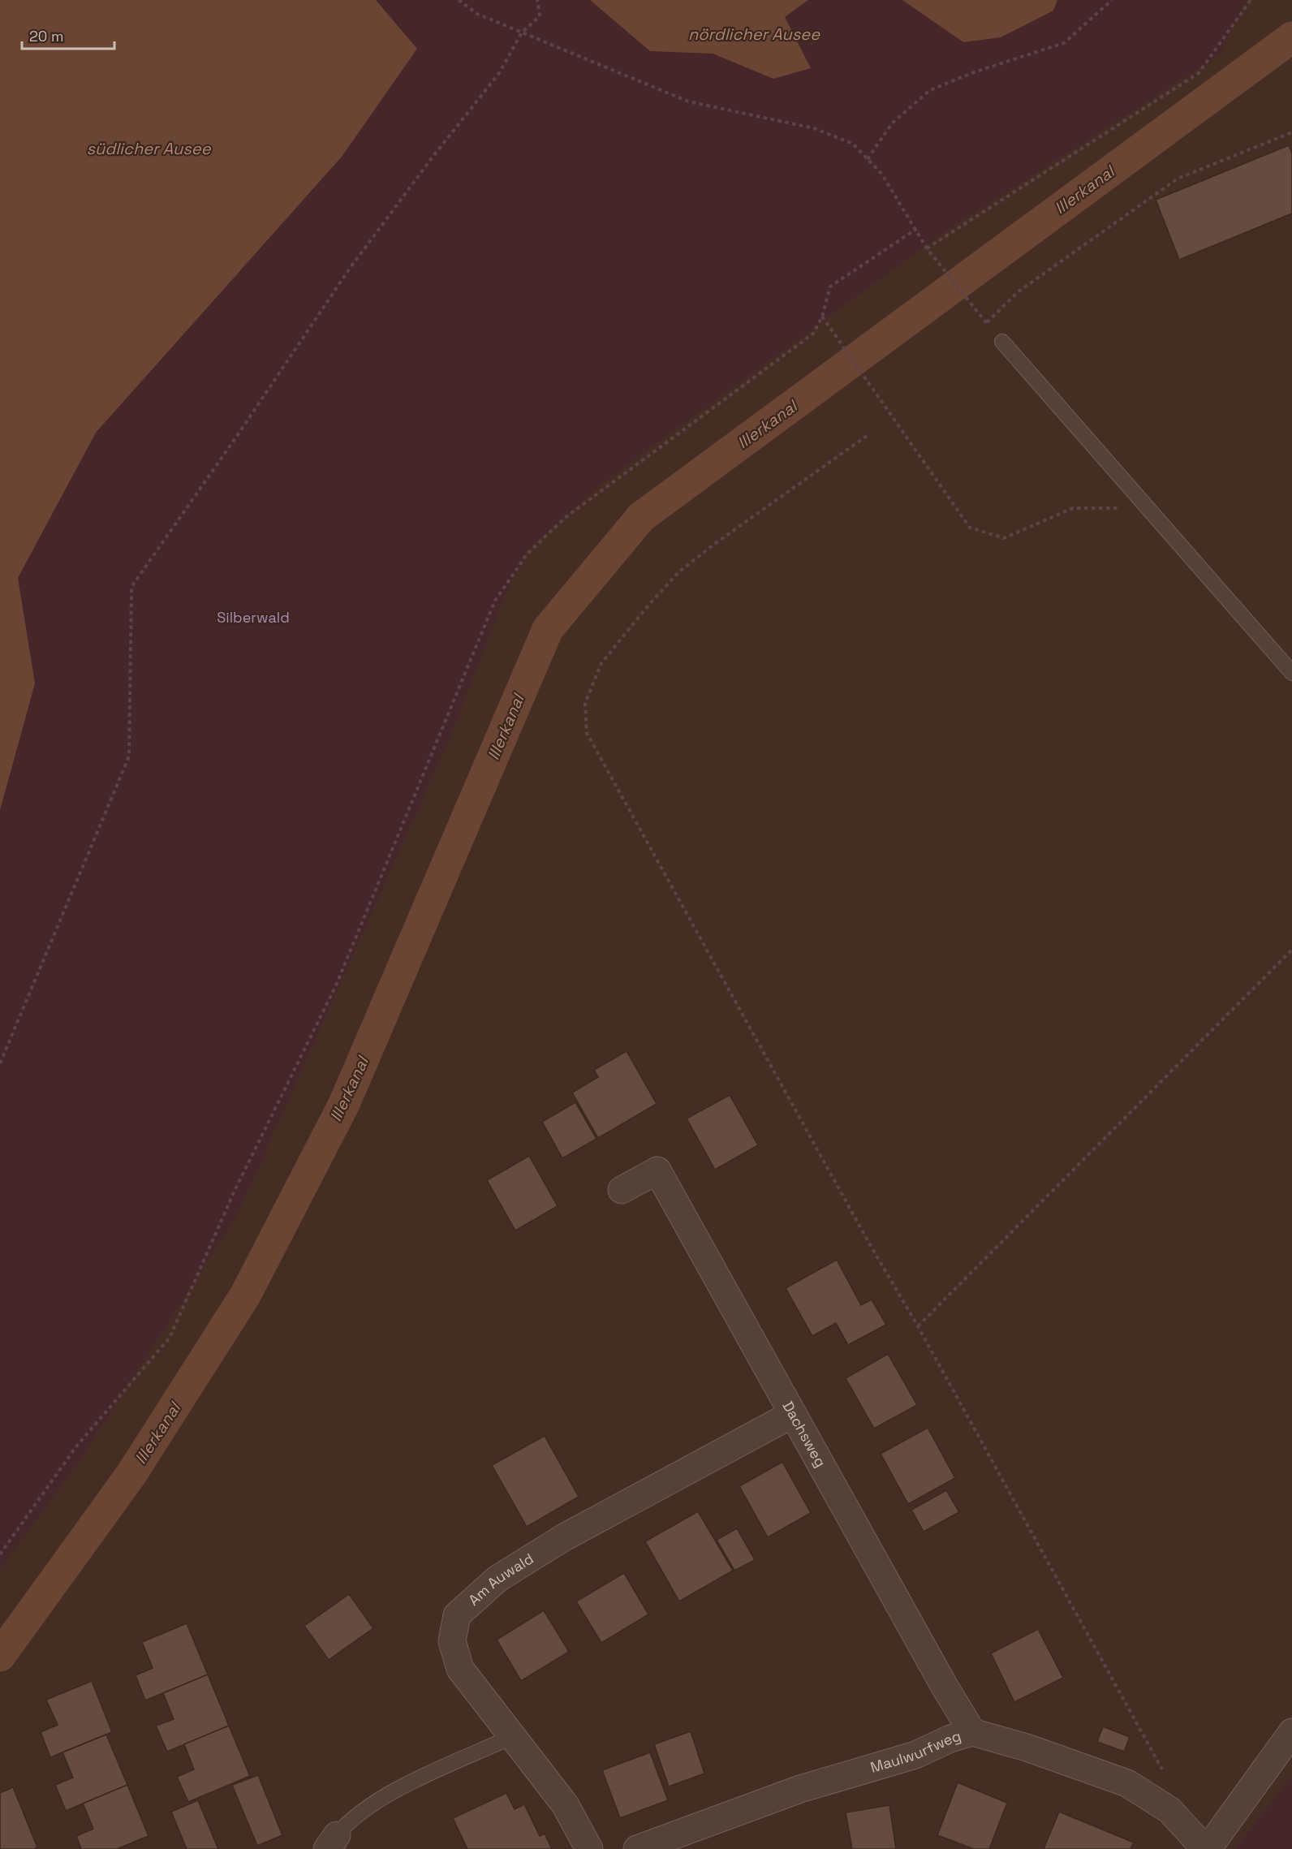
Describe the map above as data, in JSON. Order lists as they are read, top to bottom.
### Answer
{
  "streets": {
    "street": ["Dachsweg", "Am Auwald", "Maulwurfweg"]
  },
  "crossings": [
    ["Dachsweg", "Am Auwald"],
    ["Dachsweg", "Maulwurfweg"]
  ],
  "water": ["nördlicher Ausee", "südlicher Ausee", "Illerkanal"],
  "parks": ["Silberwald"],
  "scale_bar": "20 m"
}
